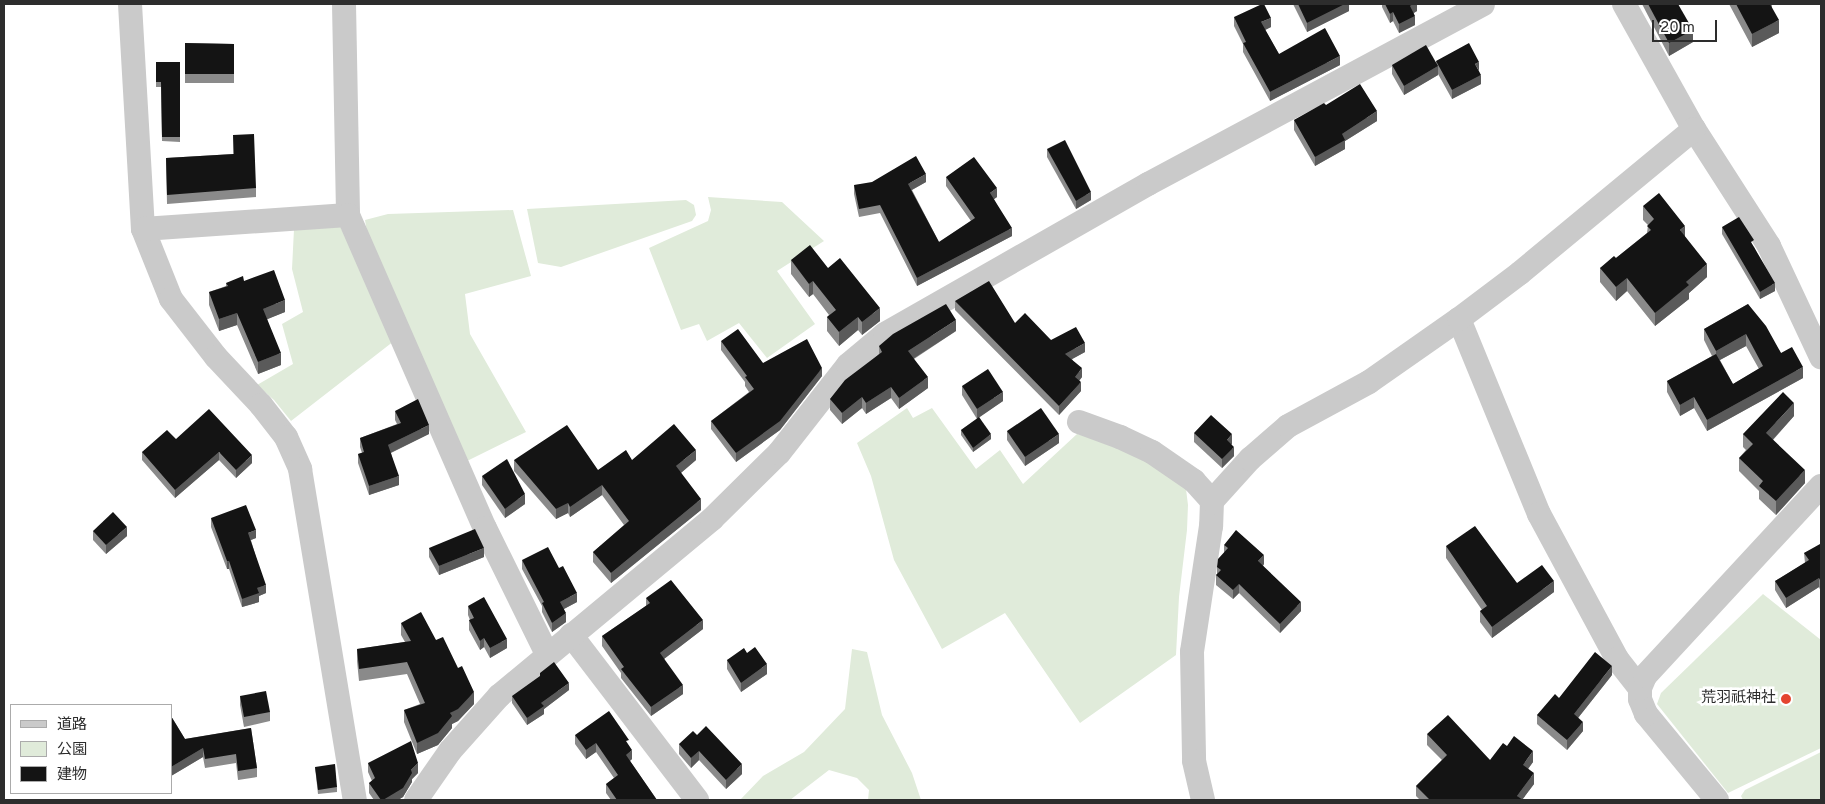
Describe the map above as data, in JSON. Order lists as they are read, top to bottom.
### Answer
{
  "places": ["荒羽祇神社"],
  "legend": ["道路", "公園", "建物"],
  "scale_bar": "20 m"
}
